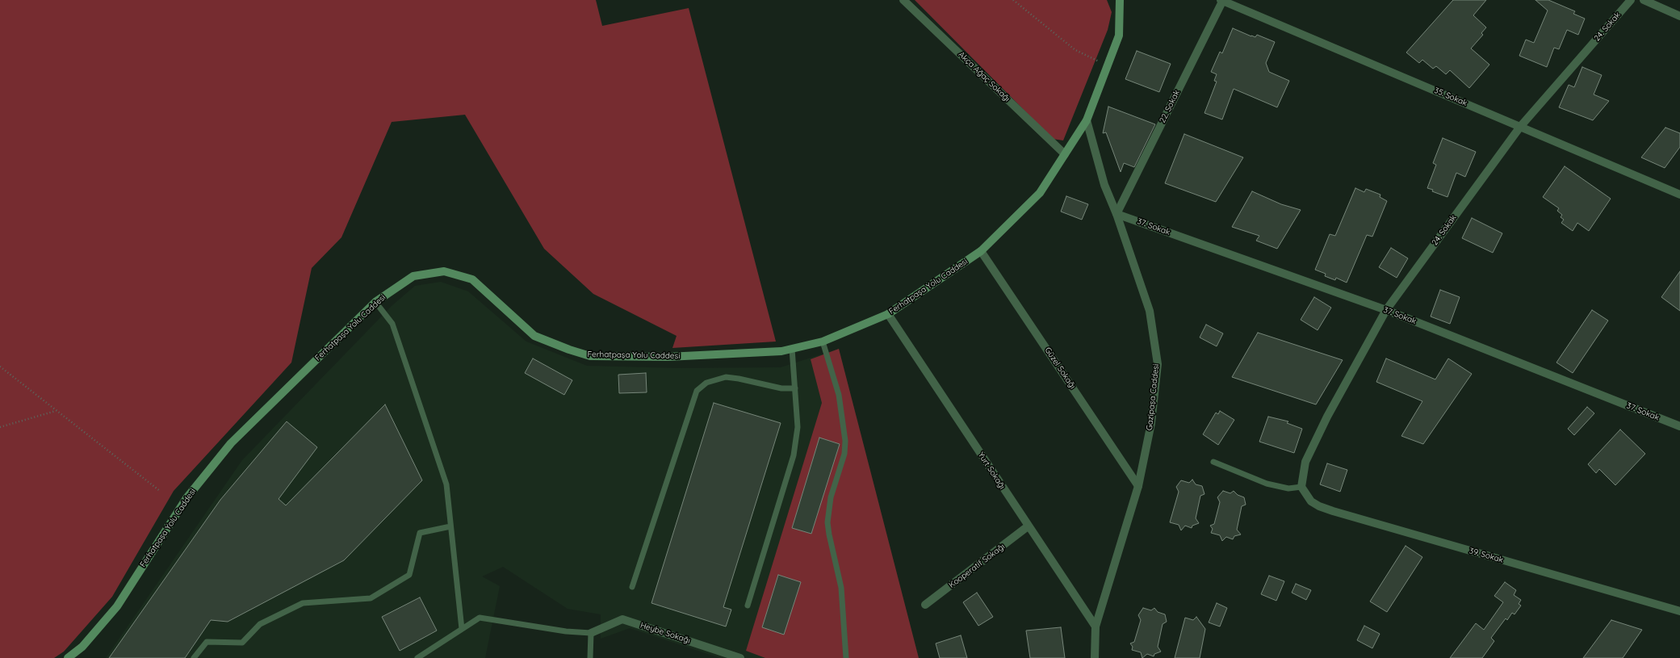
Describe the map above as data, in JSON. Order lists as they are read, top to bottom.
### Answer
{
  "streets": {
    "main road": ["Ferhatpaşa Yolu Caddesi"],
    "street": [
      "24. Sokak",
      "Akça Ağaç Sokağı",
      "35. Sokak",
      "22. Sokak",
      "37. Sokak",
      "Güzel Sokağı",
      "Gazipaşa Caddesi",
      "Yurt Sokağı",
      "39. Sokak",
      "Kooperatif Sokağı",
      "Heybe Sokağı"
    ]
  },
  "crossings": [
    ["24. Sokak", "35. Sokak"],
    ["24. Sokak", "37. Sokak"],
    ["24. Sokak", "39. Sokak"],
    ["Akça Ağaç Sokağı", "Ferhatpaşa Yolu Caddesi"],
    ["35. Sokak", "22. Sokak"],
    ["22. Sokak", "37. Sokak"],
    ["22. Sokak", "Gazipaşa Caddesi"],
    ["37. Sokak", "Gazipaşa Caddesi"],
    ["Ferhatpaşa Yolu Caddesi", "Güzel Sokağı"],
    ["Ferhatpaşa Yolu Caddesi", "Gazipaşa Caddesi"],
    ["Ferhatpaşa Yolu Caddesi", "Yurt Sokağı"],
    ["Güzel Sokağı", "Gazipaşa Caddesi"],
    ["Gazipaşa Caddesi", "Yurt Sokağı"],
    ["Yurt Sokağı", "Kooperatif Sokağı"]
  ]
}
